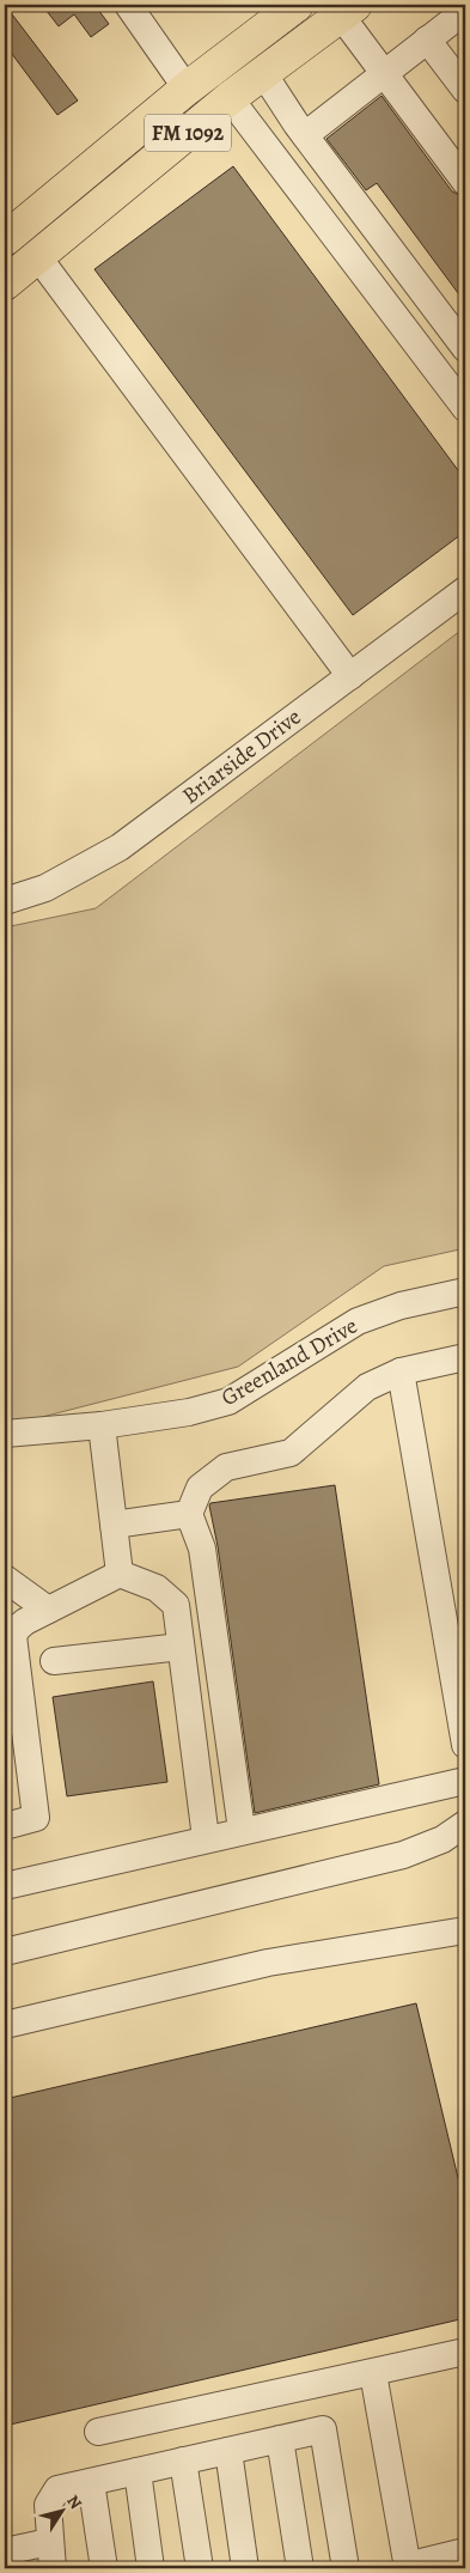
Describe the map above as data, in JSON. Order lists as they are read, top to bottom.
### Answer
{
  "streets": {
    "main road": ["FM 1092"],
    "street": ["Briarside Drive", "Greenland Drive"]
  },
  "north": "top right"
}
